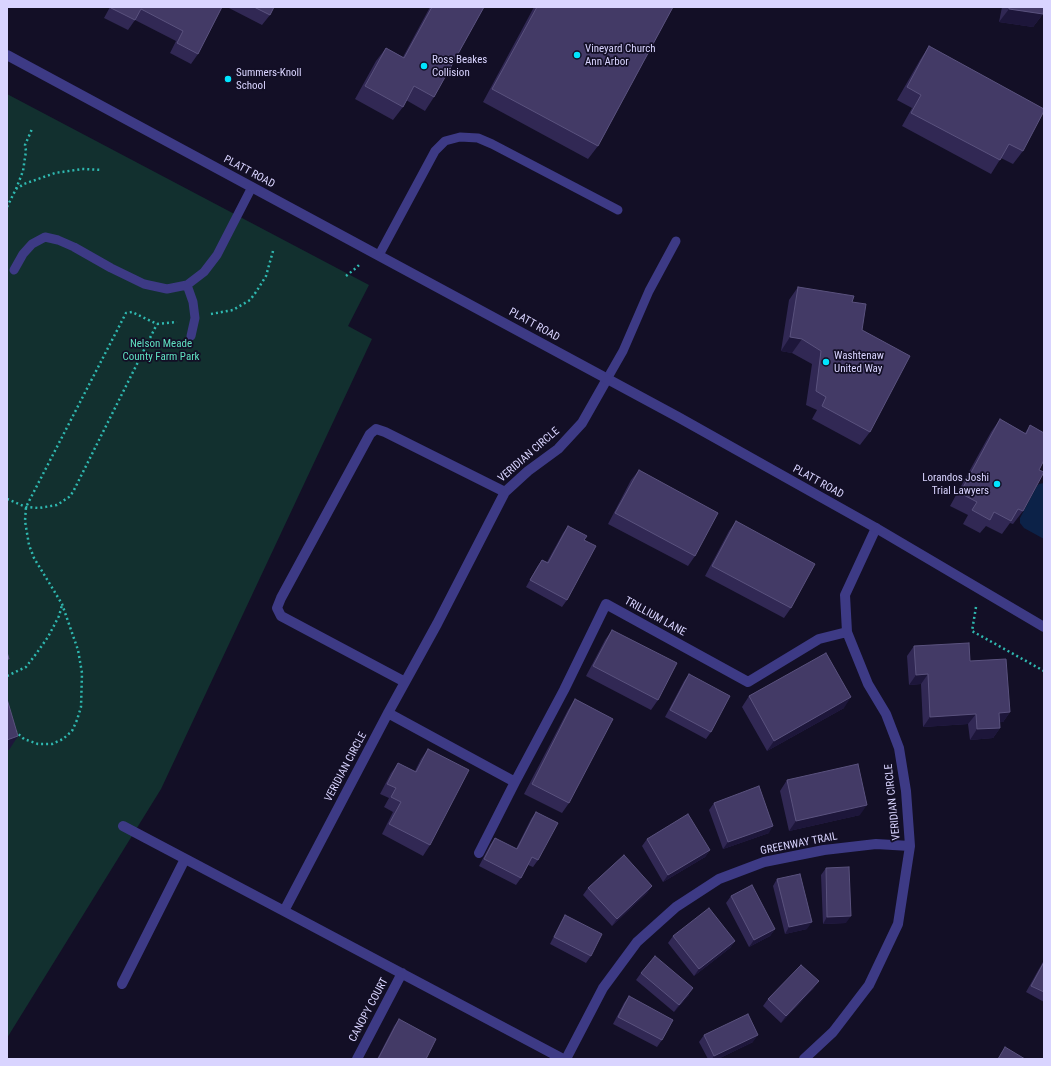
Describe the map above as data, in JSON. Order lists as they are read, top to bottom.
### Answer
{
  "streets": {
    "street": [
      "PLATT ROAD",
      "VERIDIAN CIRCLE",
      "TRILLIUM LANE",
      "GREENWAY TRAIL",
      "CANOPY COURT"
    ]
  },
  "crossings": [
    ["PLATT ROAD", "VERIDIAN CIRCLE"],
    ["VERIDIAN CIRCLE", "TRILLIUM LANE"],
    ["VERIDIAN CIRCLE", "GREENWAY TRAIL"]
  ],
  "parks": ["Nelson Meade County Farm Park"],
  "places": [
    "Vineyard Church Ann Arbor",
    "Ross Beakes Collision",
    "Summers-Knoll School",
    "Washtenaw United Way",
    "Lorandos Joshi Trial Lawyers"
  ]
}
